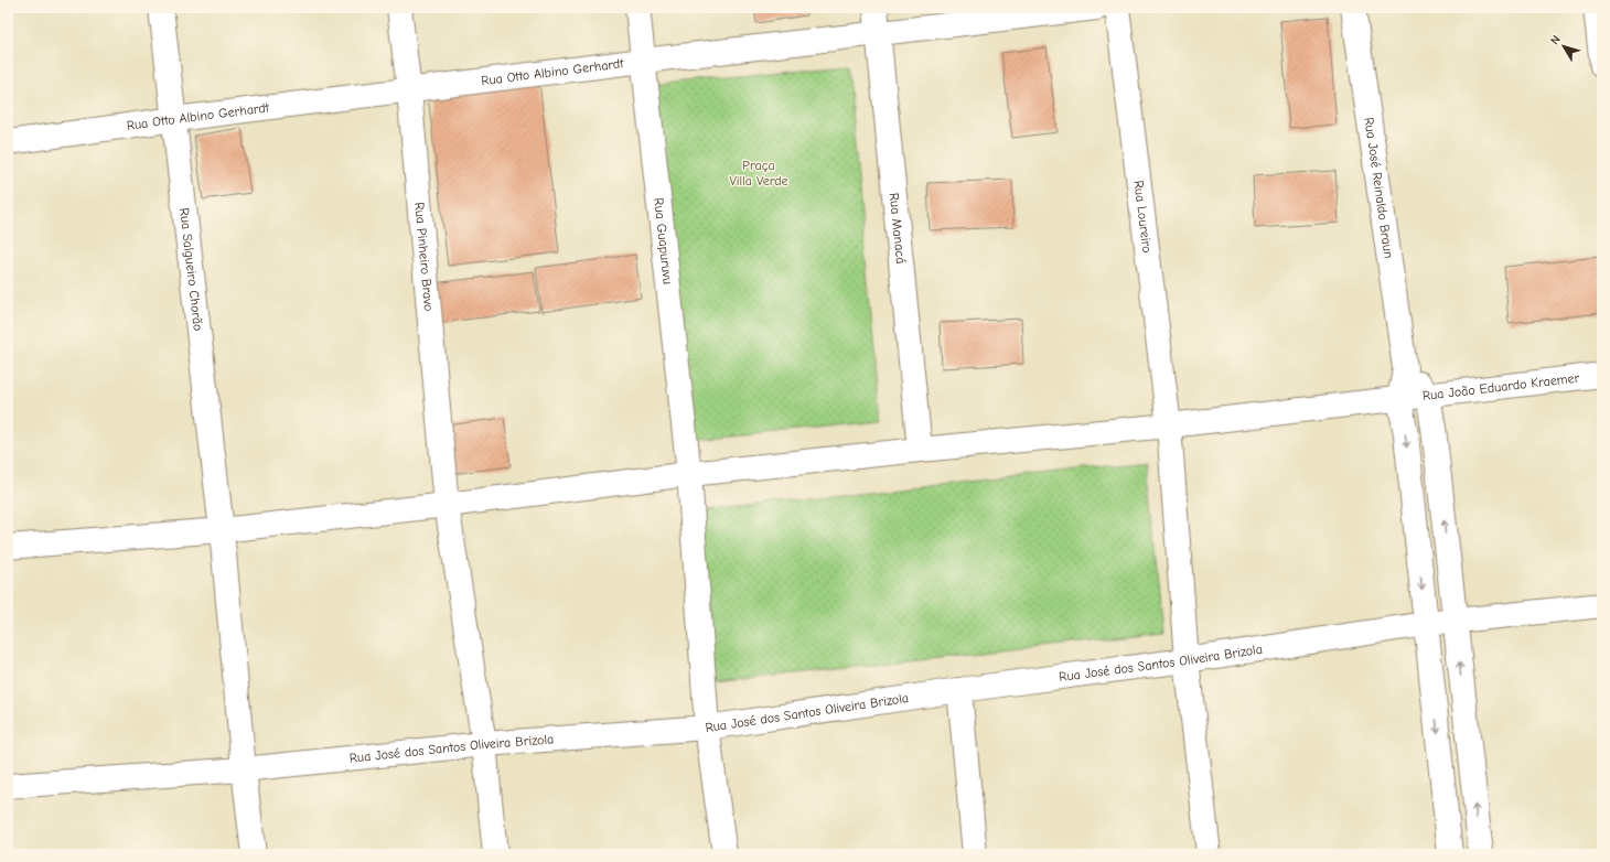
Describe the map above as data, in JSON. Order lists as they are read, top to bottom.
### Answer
{
  "streets": {
    "street": [
      "Rua Otto Albino Gerhardt",
      "Rua José Reinaldo Braun",
      "Rua Loureiro",
      "Rua Manacá",
      "Rua Guapuruvu",
      "Rua Pinheiro Bravo",
      "Rua Salgueiro Chorão",
      "Rua João Eduardo Kraemer",
      "Rua José dos Santos Oliveira Brizola"
    ]
  },
  "crossings": [
    ["Rua Otto Albino Gerhardt", "Rua Manacá"],
    ["Rua Otto Albino Gerhardt", "Rua Guapuruvu"],
    ["Rua Otto Albino Gerhardt", "Rua Pinheiro Bravo"],
    ["Rua Otto Albino Gerhardt", "Rua Salgueiro Chorão"],
    ["Rua José Reinaldo Braun", "Rua João Eduardo Kraemer"],
    ["Rua Loureiro", "Rua João Eduardo Kraemer"],
    ["Rua Loureiro", "Rua José dos Santos Oliveira Brizola"],
    ["Rua Manacá", "Rua João Eduardo Kraemer"],
    ["Rua Guapuruvu", "Rua João Eduardo Kraemer"],
    ["Rua Guapuruvu", "Rua José dos Santos Oliveira Brizola"],
    ["Rua Pinheiro Bravo", "Rua João Eduardo Kraemer"],
    ["Rua Pinheiro Bravo", "Rua José dos Santos Oliveira Brizola"],
    ["Rua Salgueiro Chorão", "Rua João Eduardo Kraemer"],
    ["Rua Salgueiro Chorão", "Rua José dos Santos Oliveira Brizola"]
  ],
  "parks": ["Praça Villa Verde"],
  "north": "top left"
}
